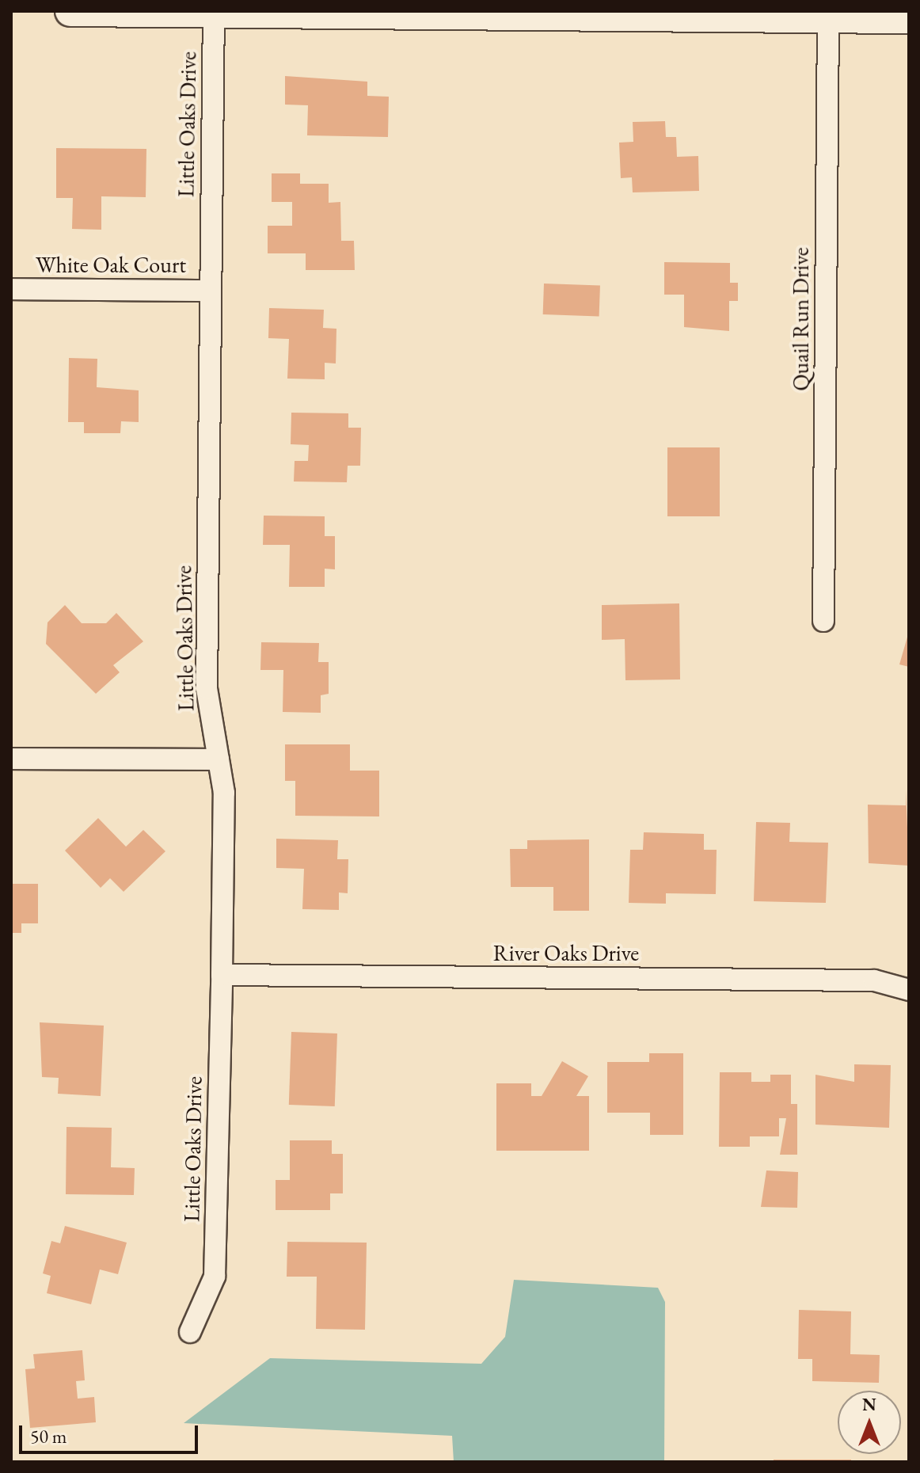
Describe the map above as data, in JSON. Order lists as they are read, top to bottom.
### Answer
{
  "streets": {
    "street": [
      "Little Oaks Drive",
      "White Oak Court",
      "Quail Run Drive",
      "River Oaks Drive"
    ]
  },
  "crossings": [
    ["Little Oaks Drive", "White Oak Court"],
    ["Little Oaks Drive", "River Oaks Drive"]
  ],
  "scale_bar": "50 m",
  "north": "top"
}
